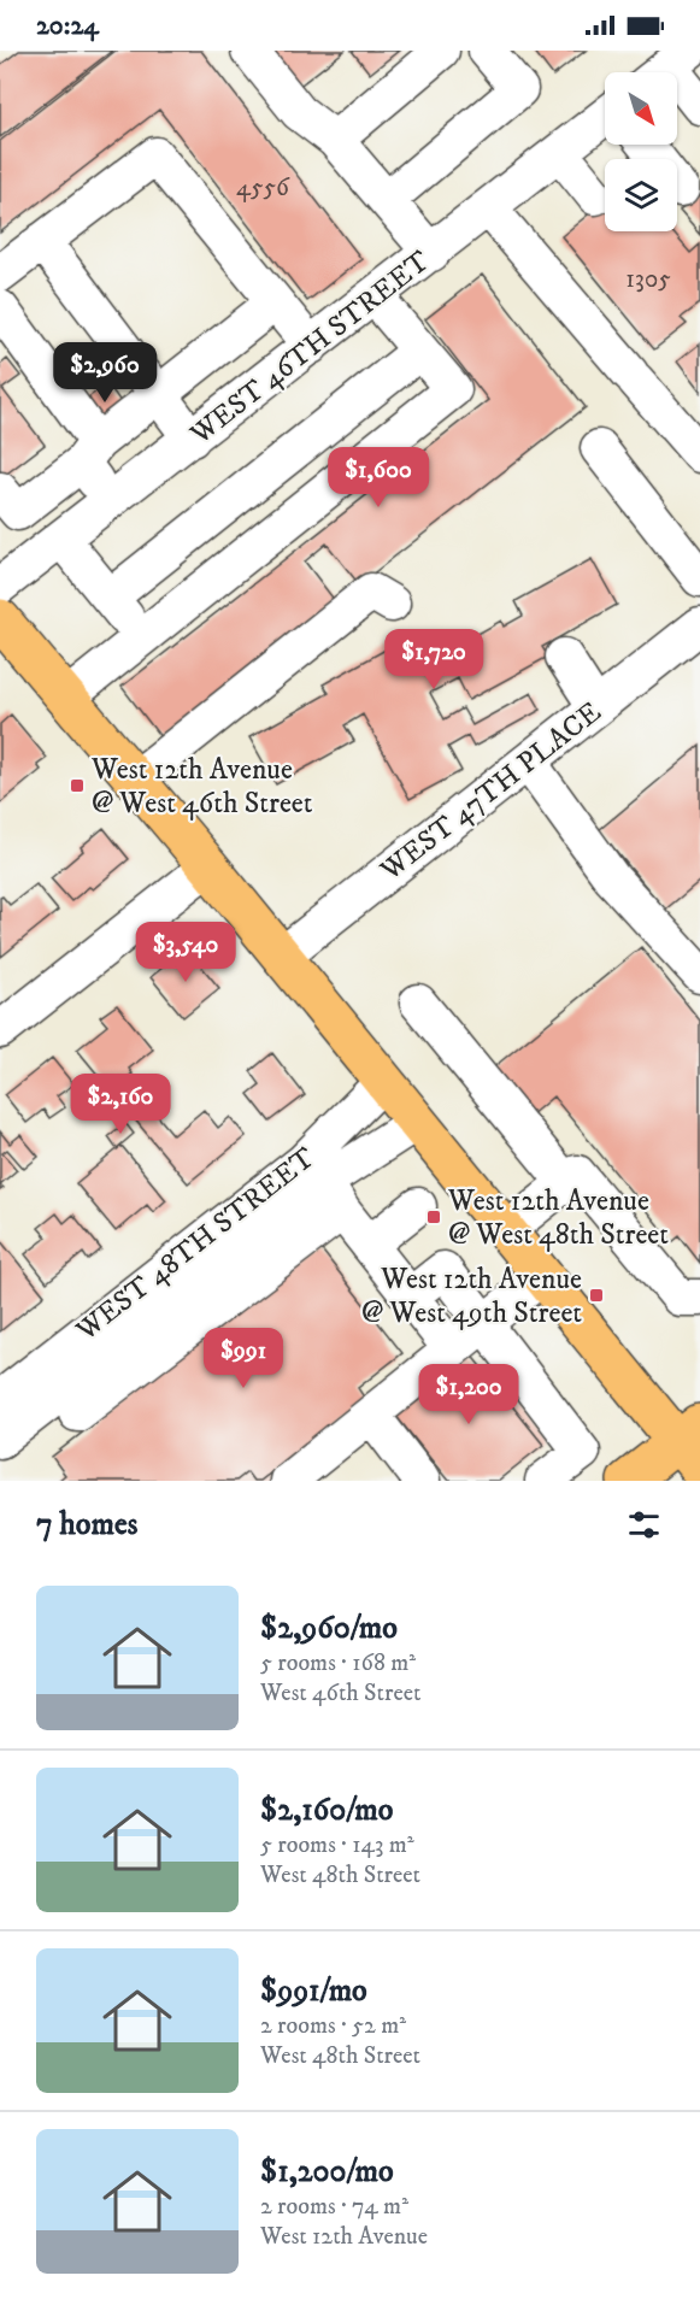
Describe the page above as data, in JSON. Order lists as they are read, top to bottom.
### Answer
{
  "streets": {
    "street": ["WEST 46TH STREET", "WEST 47TH PLACE", "WEST 48TH STREET"]
  },
  "places": {
    "transit": ["West 12th Avenue @ West 46th Street", "West 12th Avenue @ West 48th Street", "West 12th Avenue @ West 49th Street"]
  },
  "house_numbers": ["4556", "1305"],
  "north": "bottom right",
  "page": {
    "status": "20:24",
    "price": [
      "$2,960",
      "$1,600",
      "$1,720",
      "$3,540",
      "$2,160",
      "$991",
      "$1,200"
    ],
    "heading": "7 homes",
    "list": [
      {
        "name": "$2,960/mo",
        "note": "5 rooms · 168 m² · West 46th Street"
      },
      {
        "name": "$2,160/mo",
        "note": "5 rooms · 143 m² · West 48th Street"
      },
      {
        "name": "$991/mo",
        "note": "2 rooms · 52 m² · West 48th Street"
      },
      {
        "name": "$1,200/mo",
        "note": "2 rooms · 74 m² · West 12th Avenue"
      }
    ]
  }
}
